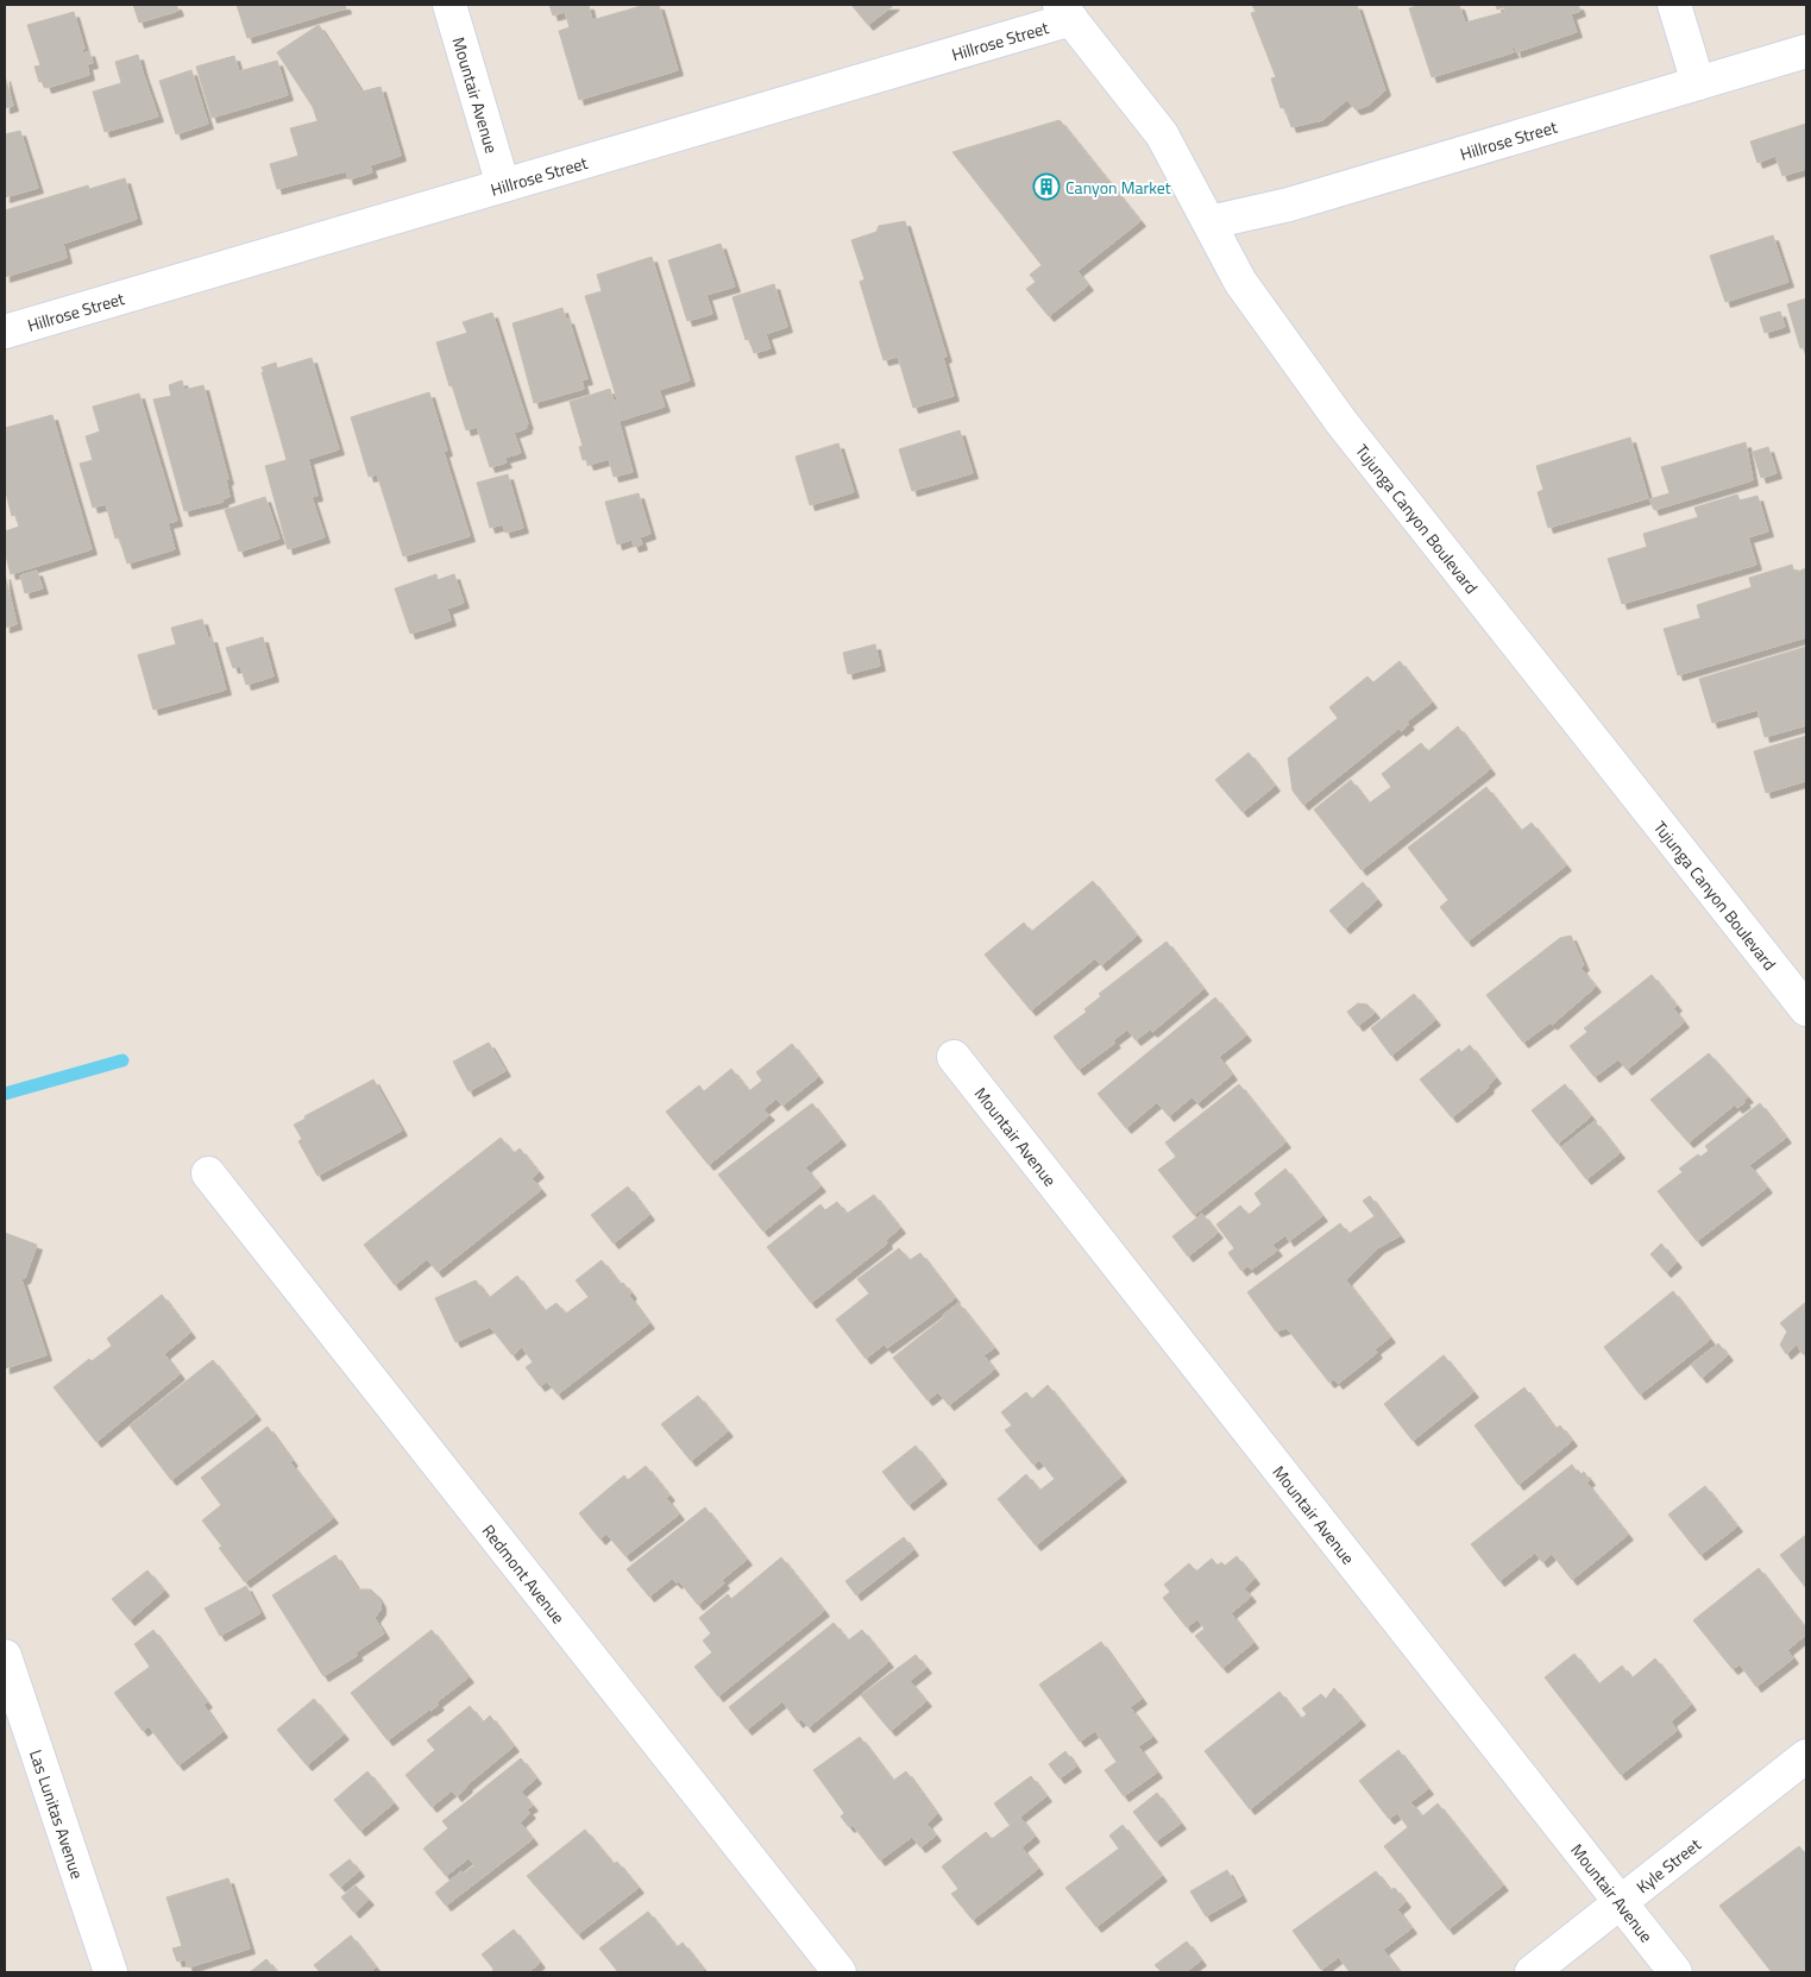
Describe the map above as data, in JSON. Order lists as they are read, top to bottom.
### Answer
{
  "streets": {
    "street": [
      "Hillrose Street",
      "Mountair Avenue",
      "Tujunga Canyon Boulevard",
      "Redmont Avenue",
      "Las Lunitas Avenue",
      "Kyle Street"
    ]
  },
  "crossings": [
    ["Hillrose Street", "Mountair Avenue"],
    ["Hillrose Street", "Tujunga Canyon Boulevard"],
    ["Mountair Avenue", "Kyle Street"]
  ],
  "places": {
    "building": ["Canyon Market"]
  }
}
